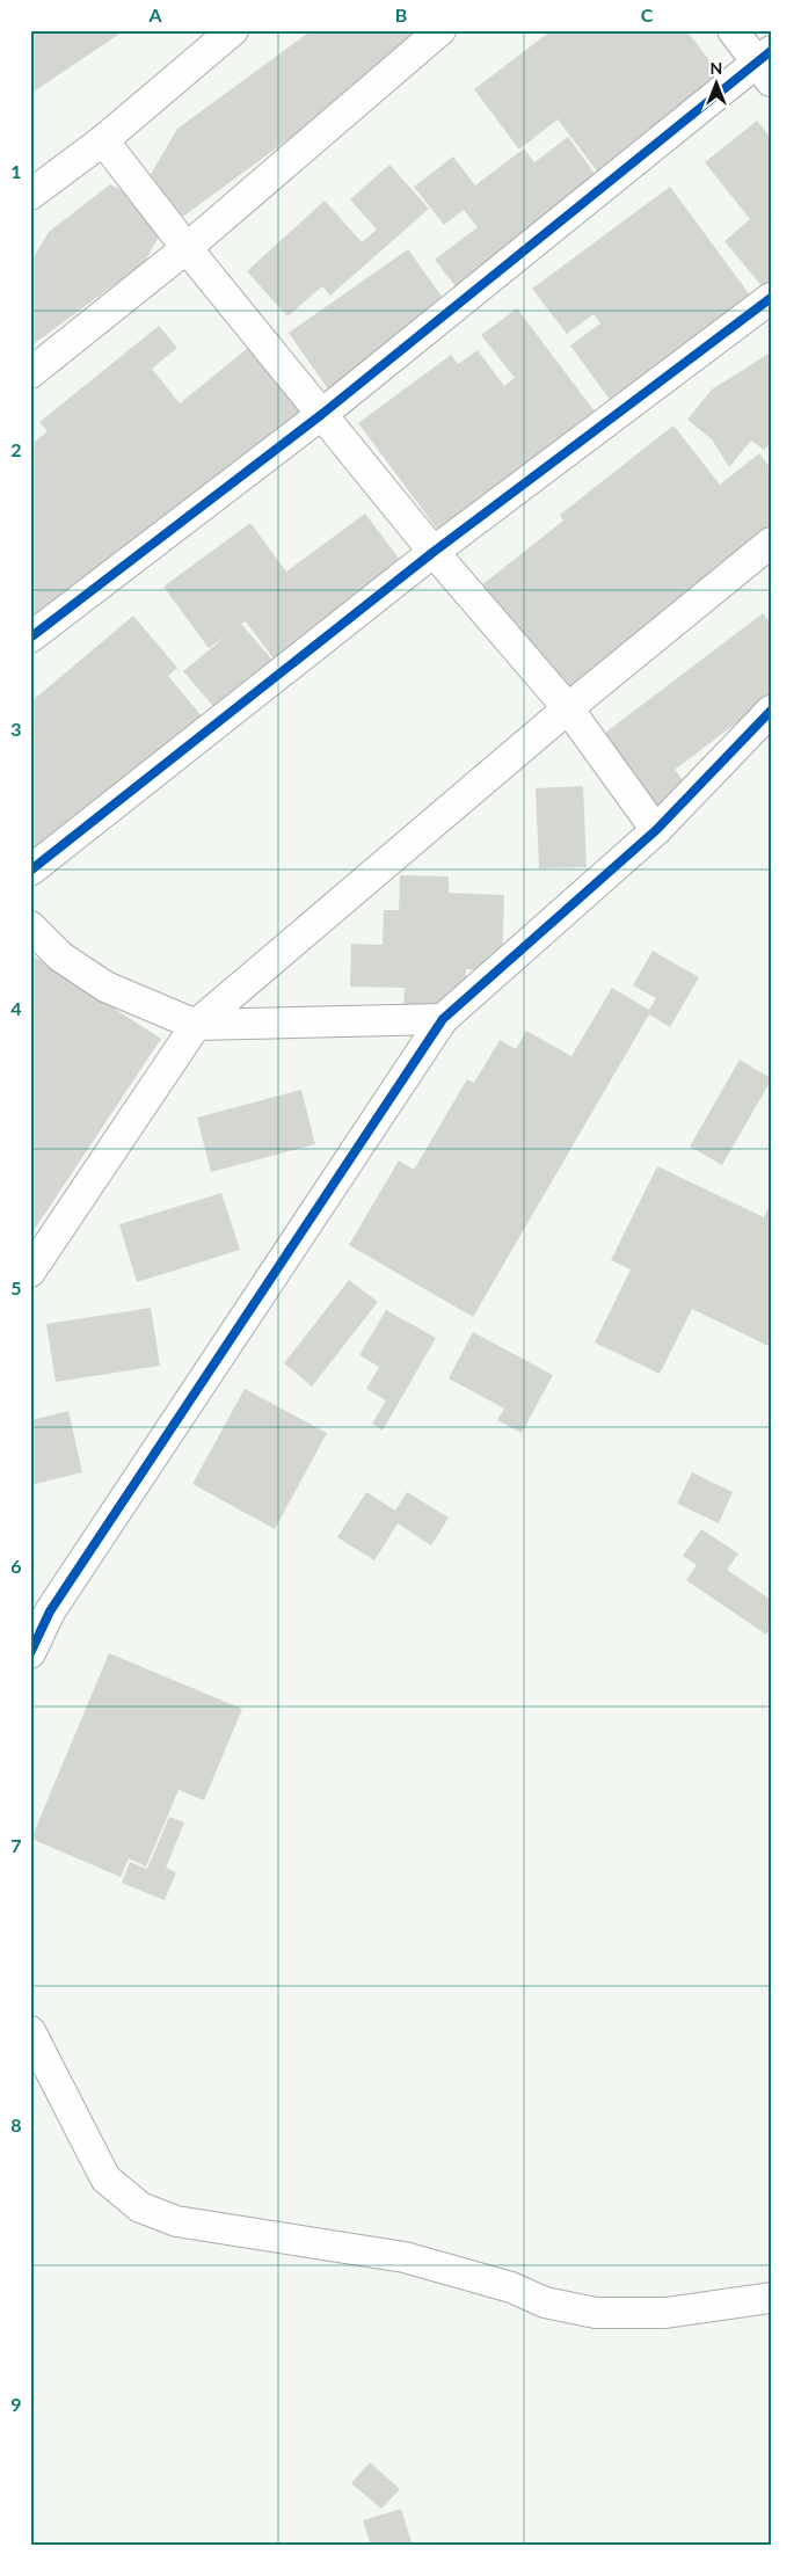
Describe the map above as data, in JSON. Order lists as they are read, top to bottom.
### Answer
{
  "north": "top",
  "grid": {
    "columns": ["A", "B", "C"],
    "rows": [
      "1",
      "2",
      "3",
      "4",
      "5",
      "6",
      "7",
      "8",
      "9"
    ]
  }
}
